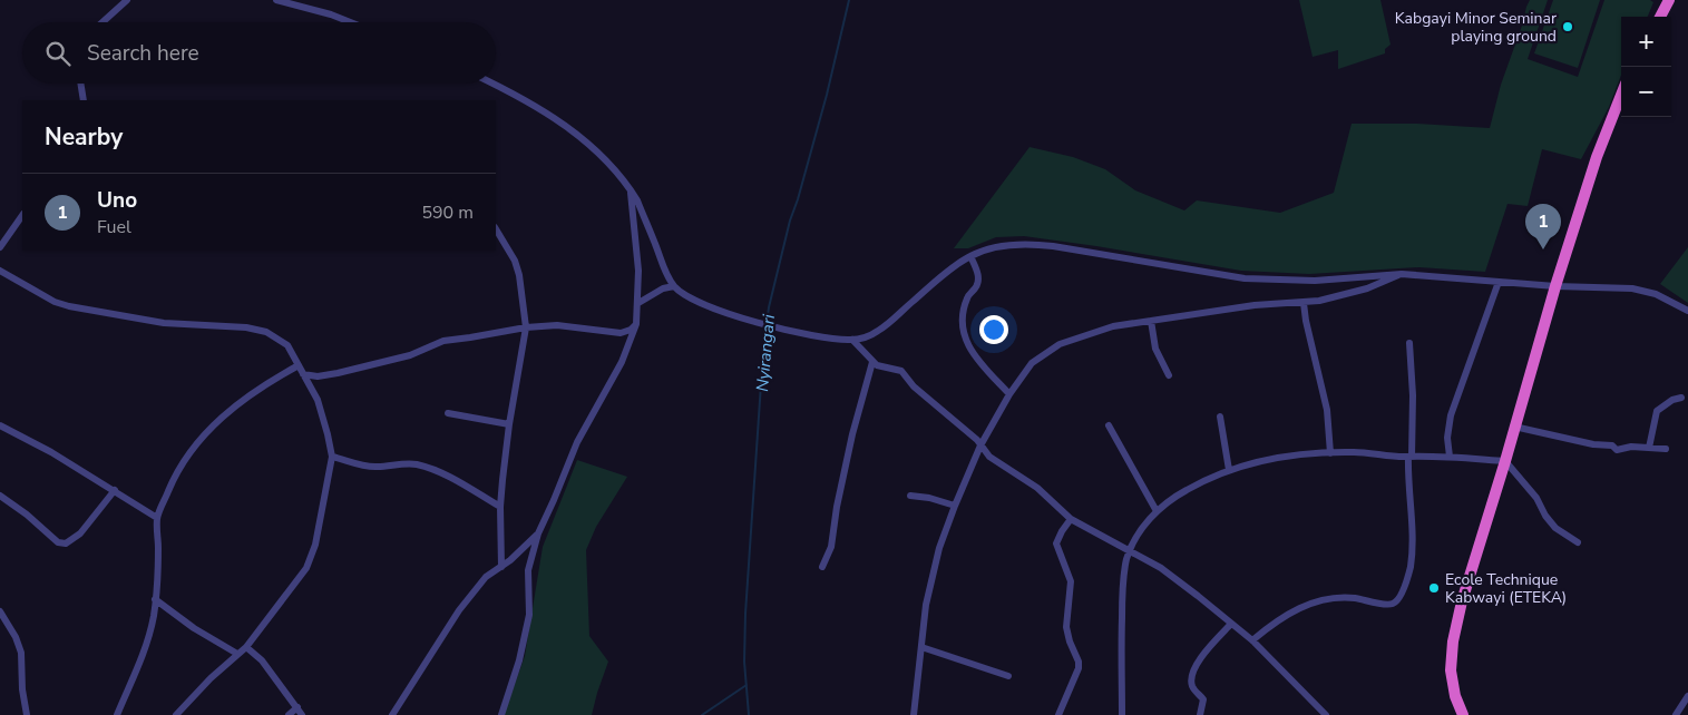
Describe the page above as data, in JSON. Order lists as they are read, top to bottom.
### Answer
{
  "water": ["Nyirangari"],
  "places": ["Kabgayi Minor Seminar playing ground", "Ecole Technique Kabwayi (ETEKA)"],
  "page": {
    "map_buttons": ["+", "−"],
    "search": "Search here",
    "heading": "Nearby",
    "list": [
      {
        "mark": "1",
        "name": "Uno",
        "note": "Fuel",
        "value": "590 m"
      }
    ],
    "pins": "1"
  }
}
